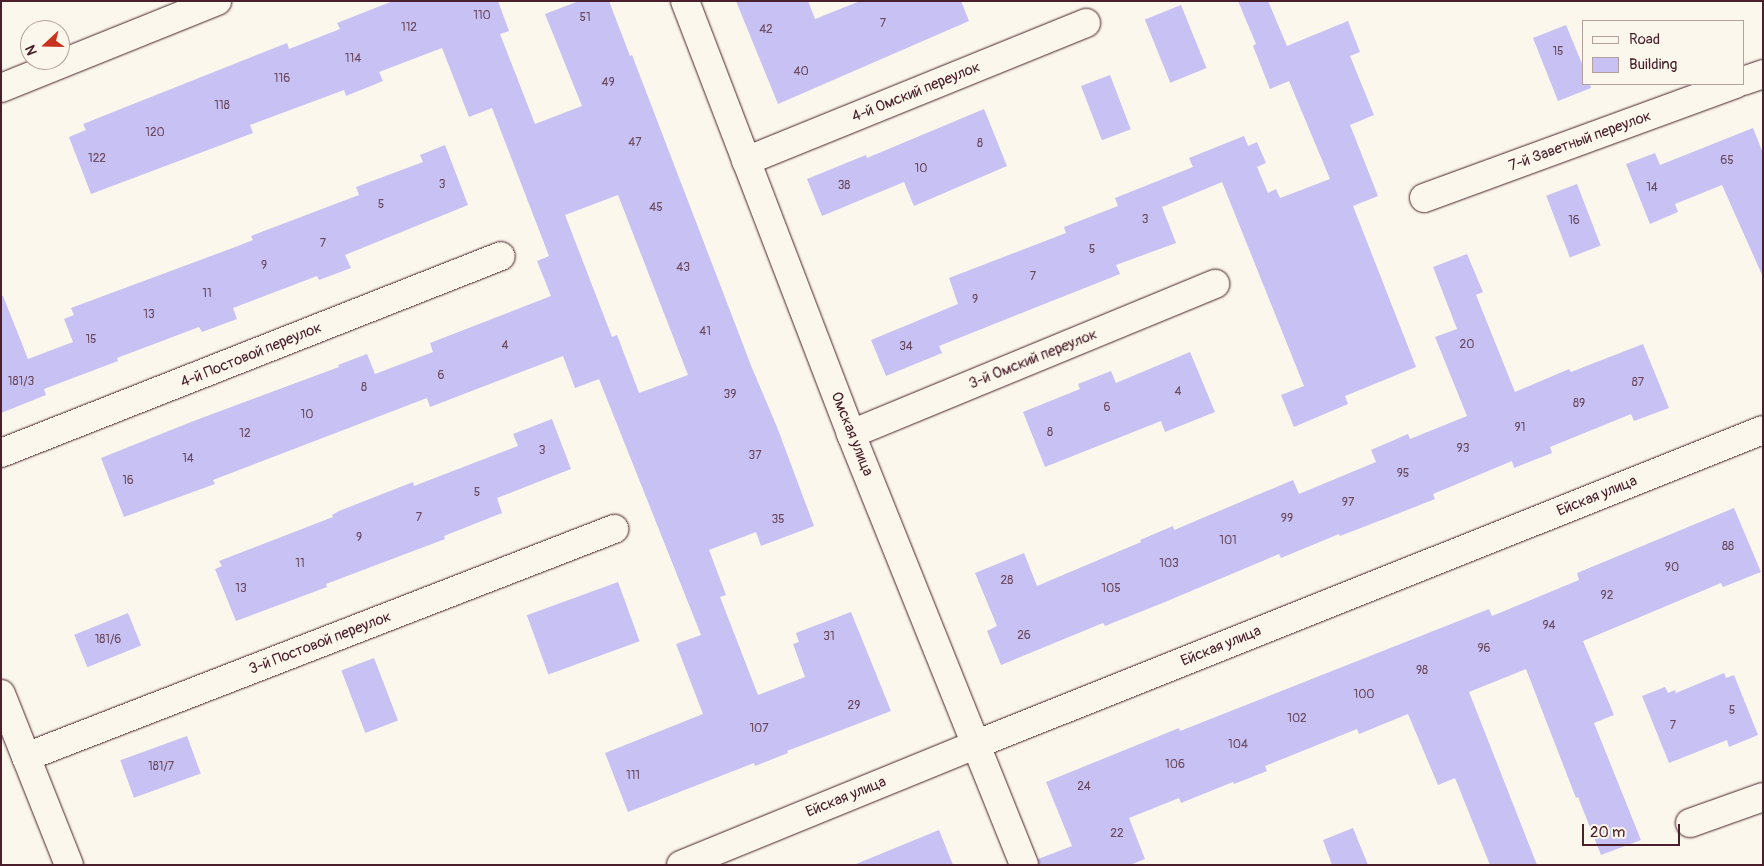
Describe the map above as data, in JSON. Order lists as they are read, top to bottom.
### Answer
{
  "streets": {
    "street": [
      "4-й Омский переулок",
      "7-й Заветный переулок",
      "4-й Постовой переулок",
      "3-й Омский переулок",
      "Омская улица",
      "Ейская улица",
      "3-й Постовой переулок"
    ]
  },
  "crossings": [
    ["4-й Омский переулок", "Омская улица"],
    ["3-й Омский переулок", "Омская улица"],
    ["Омская улица", "Ейская улица"]
  ],
  "house_numbers": [
    "110",
    "51",
    "7",
    "112",
    "42",
    "15",
    "114",
    "40",
    "116",
    "49",
    "118",
    "120",
    "47",
    "8",
    "122",
    "65",
    "10",
    "3",
    "38",
    "14",
    "5",
    "45",
    "3",
    "16",
    "7",
    "5",
    "9",
    "43",
    "7",
    "11",
    "9",
    "13",
    "41",
    "15",
    "20",
    "4",
    "34",
    "6",
    "181/3",
    "87",
    "8",
    "4",
    "39",
    "89",
    "6",
    "10",
    "91",
    "8",
    "12",
    "93",
    "3",
    "37",
    "14",
    "95",
    "16",
    "5",
    "97",
    "7",
    "99",
    "35",
    "9",
    "101",
    "88",
    "11",
    "103",
    "90",
    "28",
    "13",
    "105",
    "92",
    "94",
    "26",
    "31",
    "181/6",
    "96",
    "98",
    "100",
    "29",
    "5",
    "102",
    "7",
    "107",
    "104",
    "106",
    "181/7",
    "111",
    "24",
    "22"
  ],
  "legend": ["Road", "Building"],
  "scale_bar": "20 m",
  "north": "left"
}
